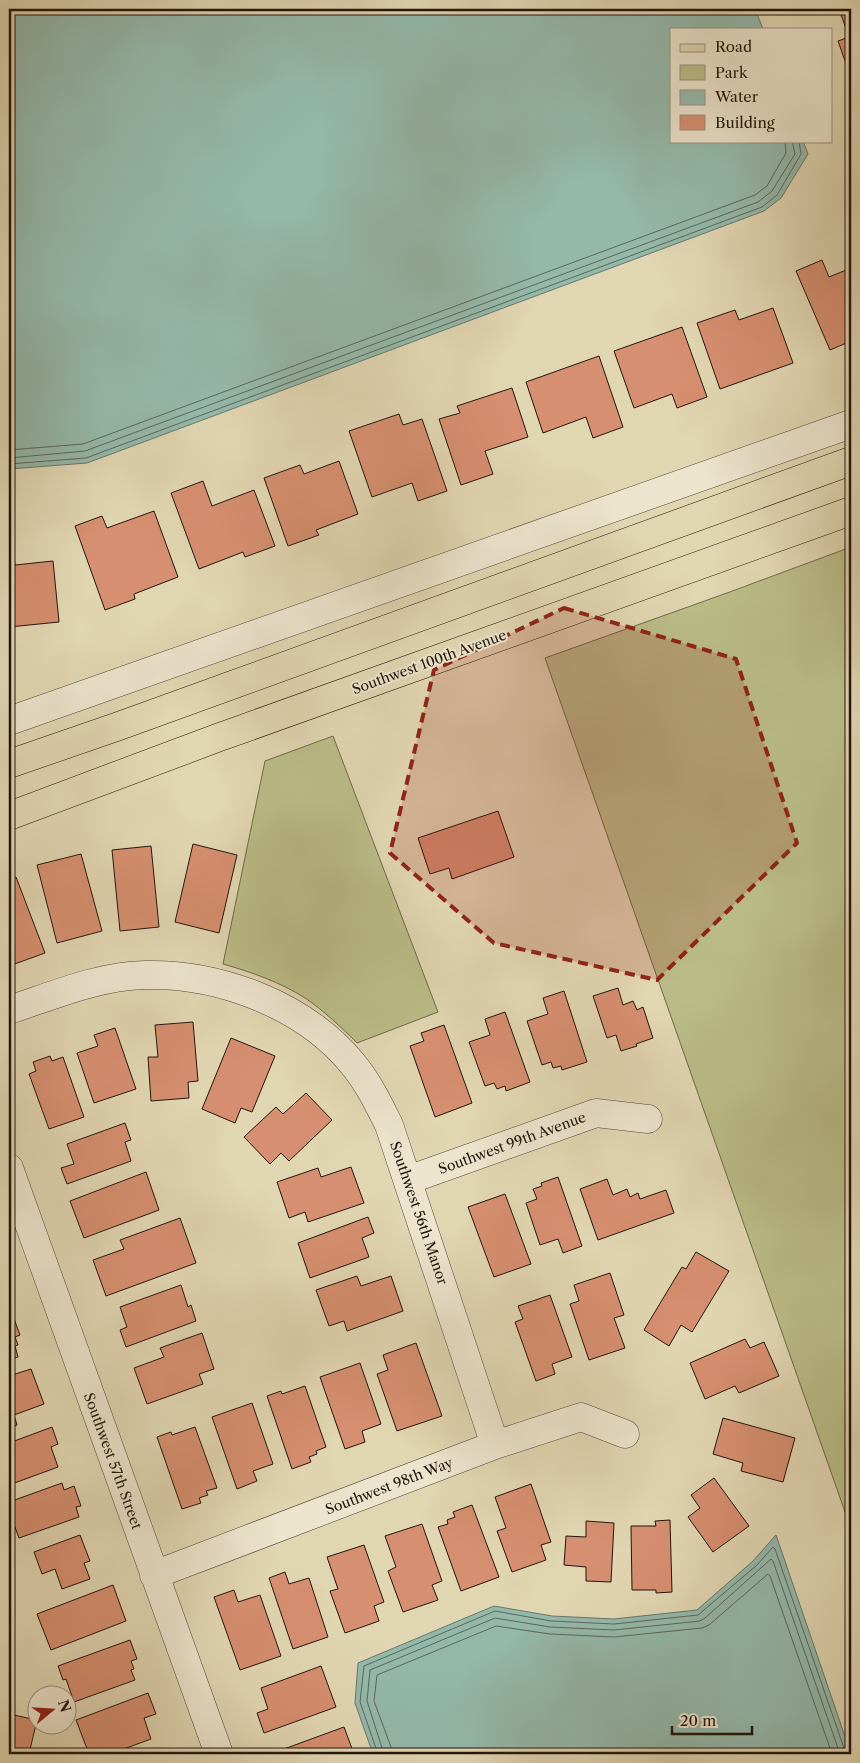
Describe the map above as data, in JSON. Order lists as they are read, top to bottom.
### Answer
{
  "streets": {
    "main road": ["Southwest 100th Avenue"],
    "street": [
      "Southwest 99th Avenue",
      "Southwest 56th Manor",
      "Southwest 57th Street",
      "Southwest 98th Way"
    ]
  },
  "crossings": [
    ["Southwest 99th Avenue", "Southwest 56th Manor"],
    ["Southwest 56th Manor", "Southwest 98th Way"],
    ["Southwest 57th Street", "Southwest 98th Way"]
  ],
  "legend": [
    "Road",
    "Park",
    "Water",
    "Building"
  ],
  "scale_bar": "20 m",
  "north": "right"
}
